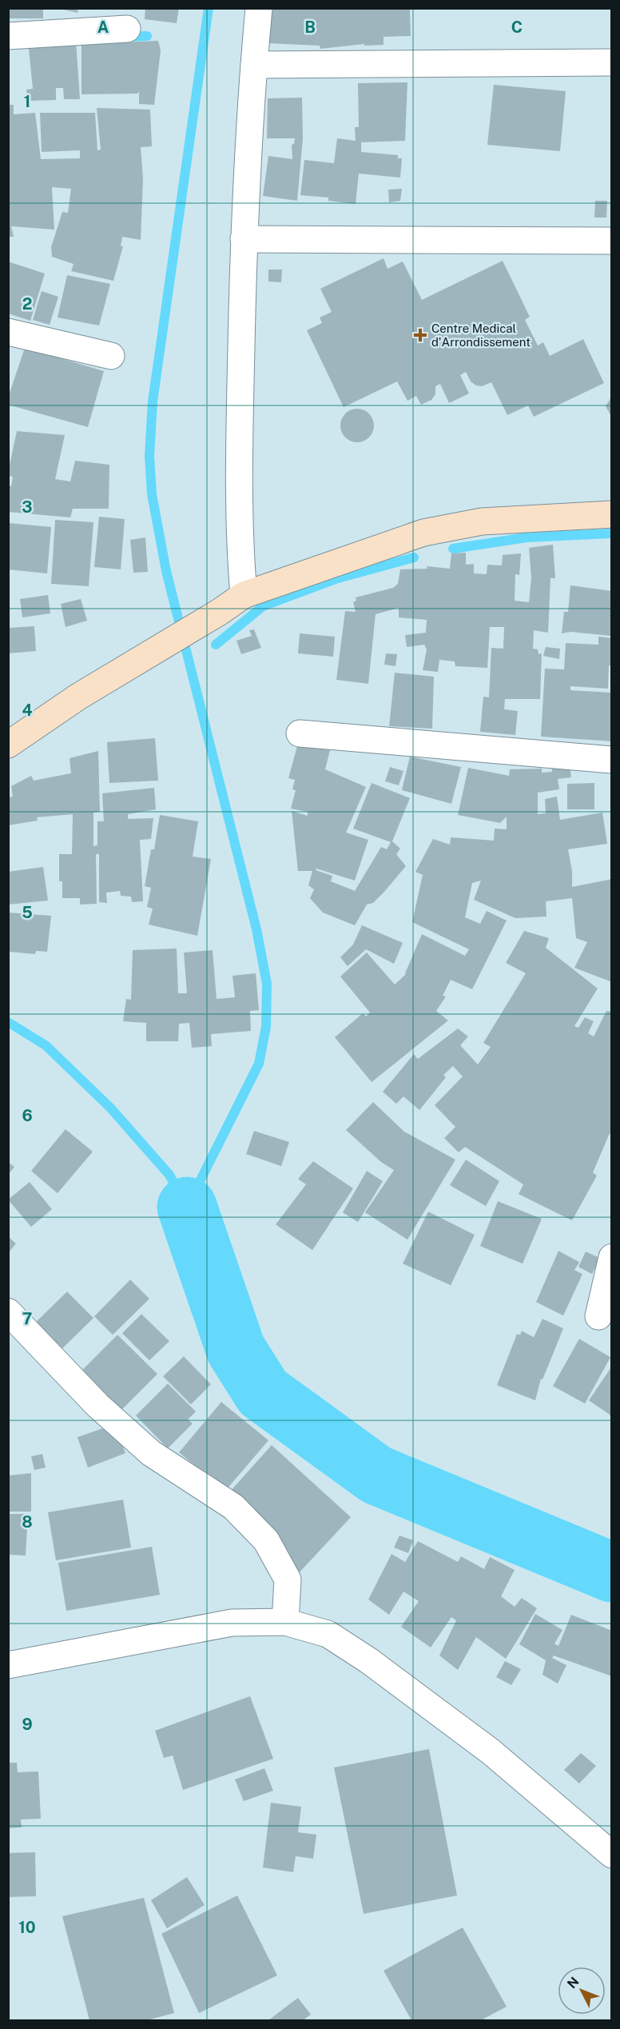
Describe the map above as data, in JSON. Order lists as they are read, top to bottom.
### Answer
{
  "places": {
    "health": ["Centre Medical d'Arrondissement"]
  },
  "north": "top left",
  "grid": {
    "columns": ["A", "B", "C"],
    "rows": [
      "1",
      "2",
      "3",
      "4",
      "5",
      "6",
      "7",
      "8",
      "9",
      "10"
    ]
  }
}
